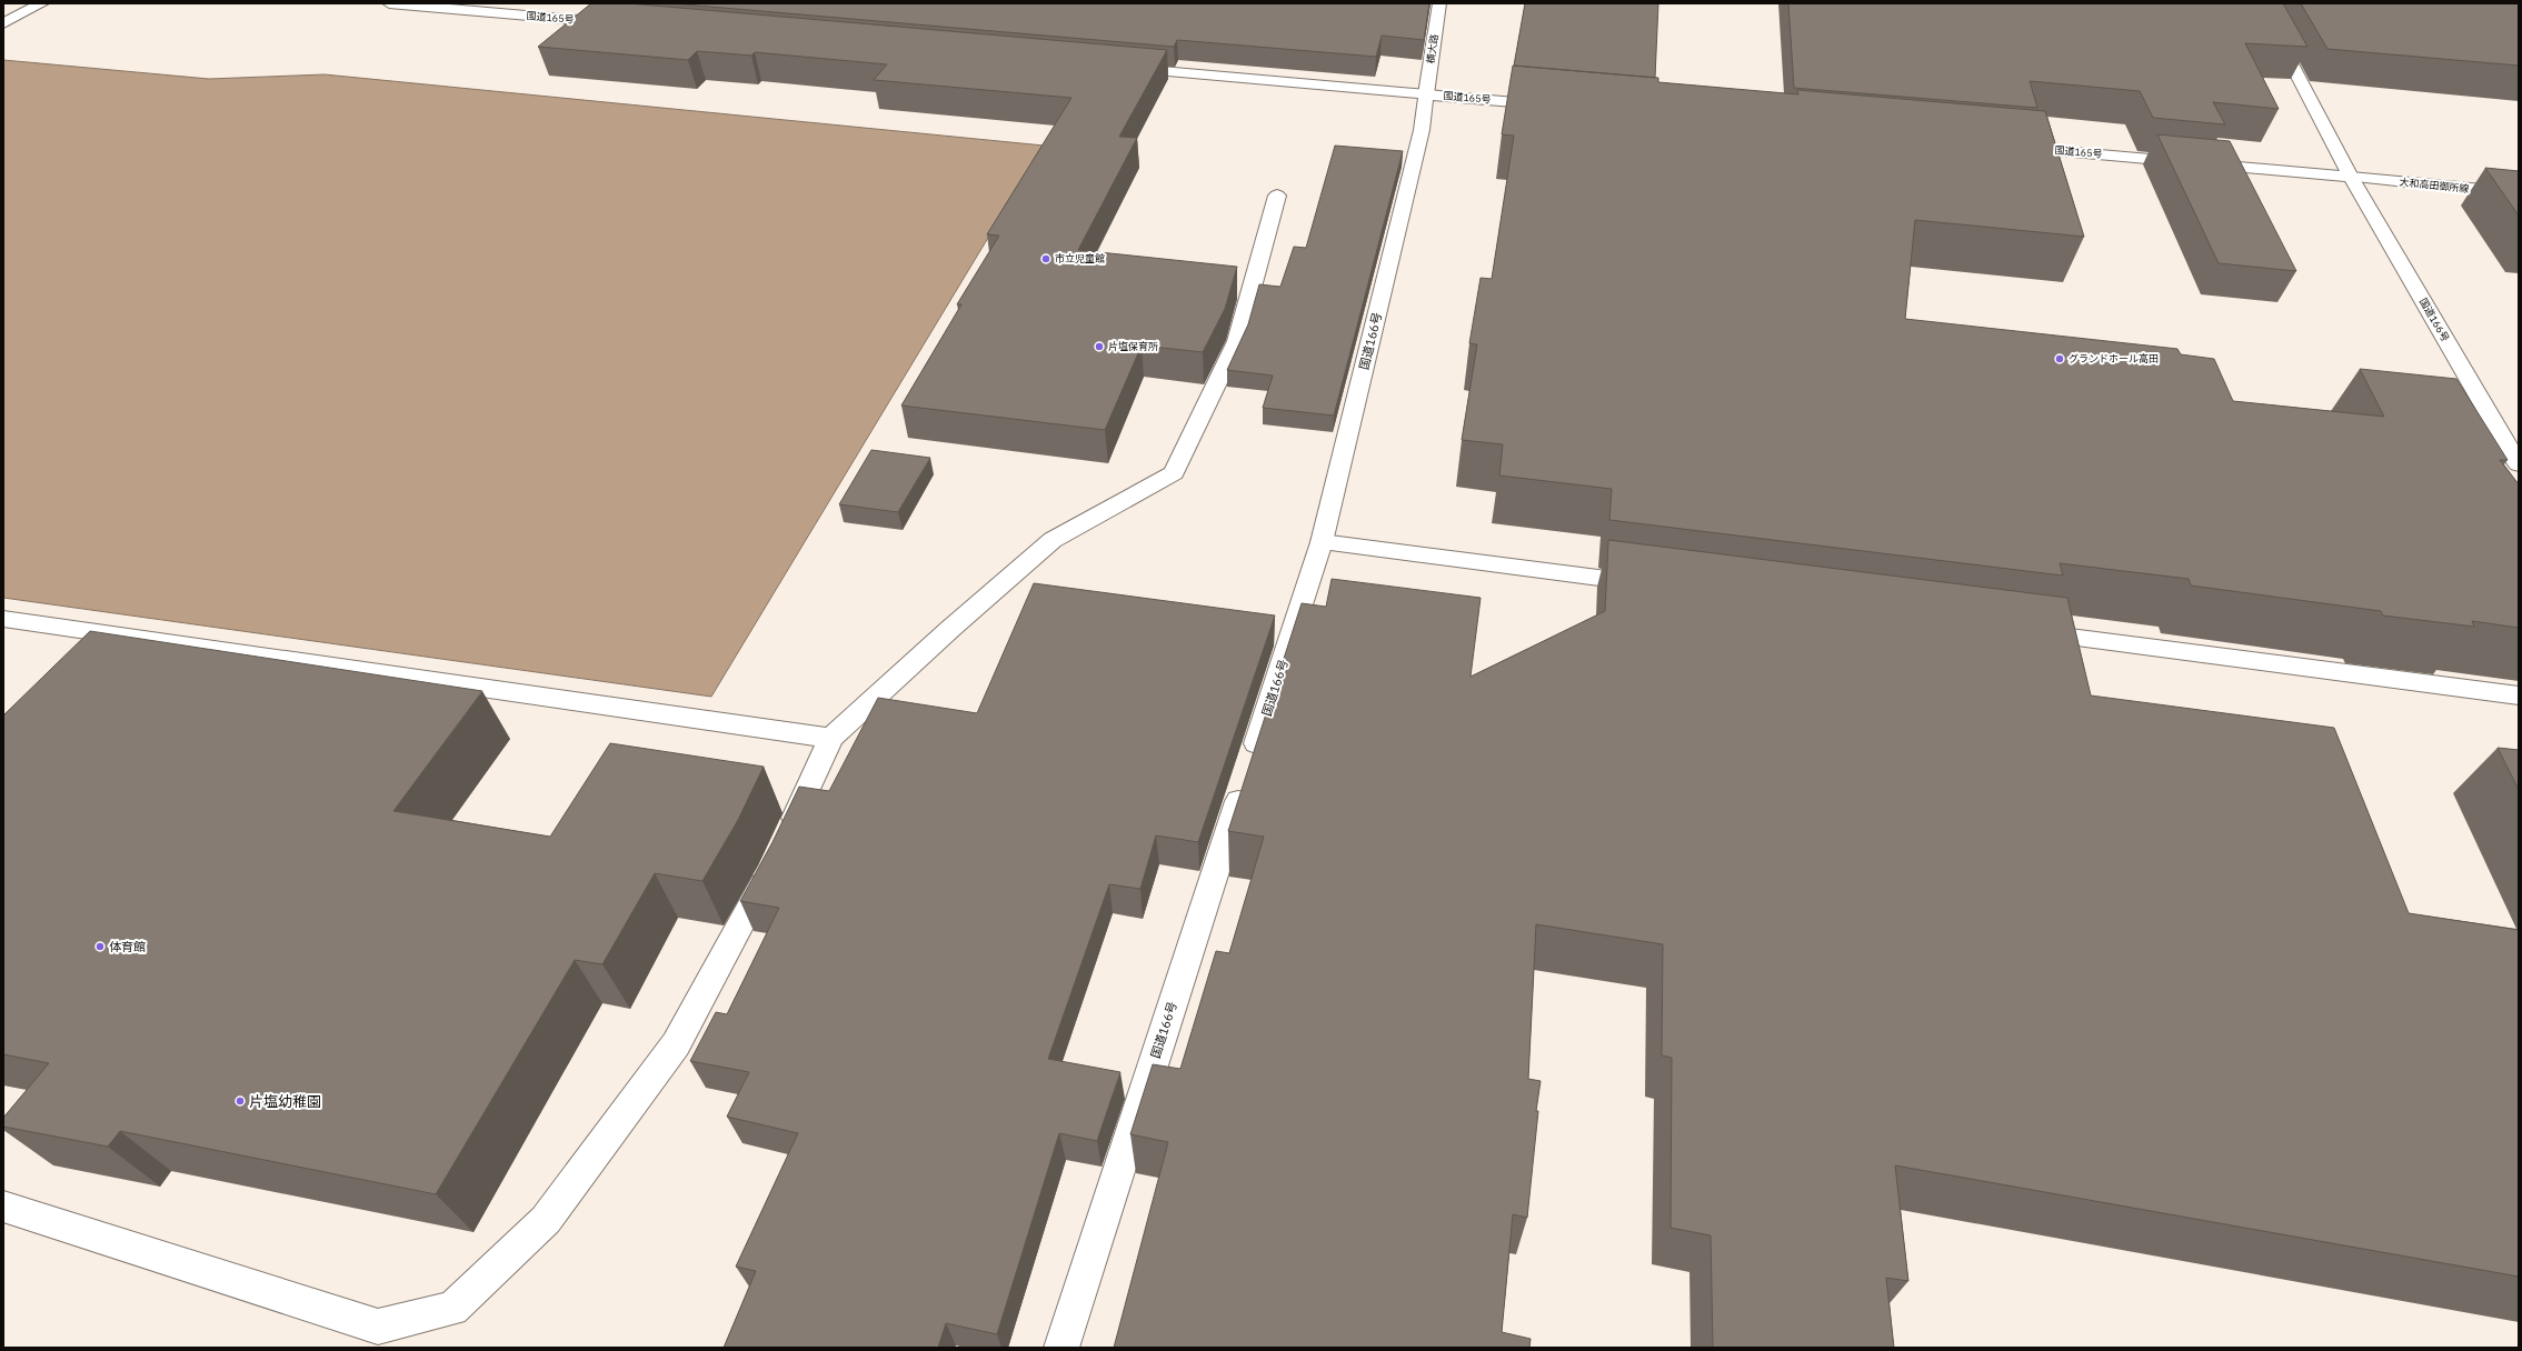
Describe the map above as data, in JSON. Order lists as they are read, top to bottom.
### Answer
{
  "streets": {
    "main road": [
      "国道165号",
      "横大路",
      "大和高田御所線",
      "国道166号"
    ]
  },
  "crossings": [
    ["国道165号", "横大路"],
    ["国道165号", "大和高田御所線"],
    ["国道165号", "国道166号"],
    ["横大路", "国道166号"],
    ["大和高田御所線", "国道166号"]
  ],
  "places": [
    "市立児童館",
    "片塩保育所",
    "グランドホール高田",
    "体育館",
    "片塩幼稚園"
  ]
}
